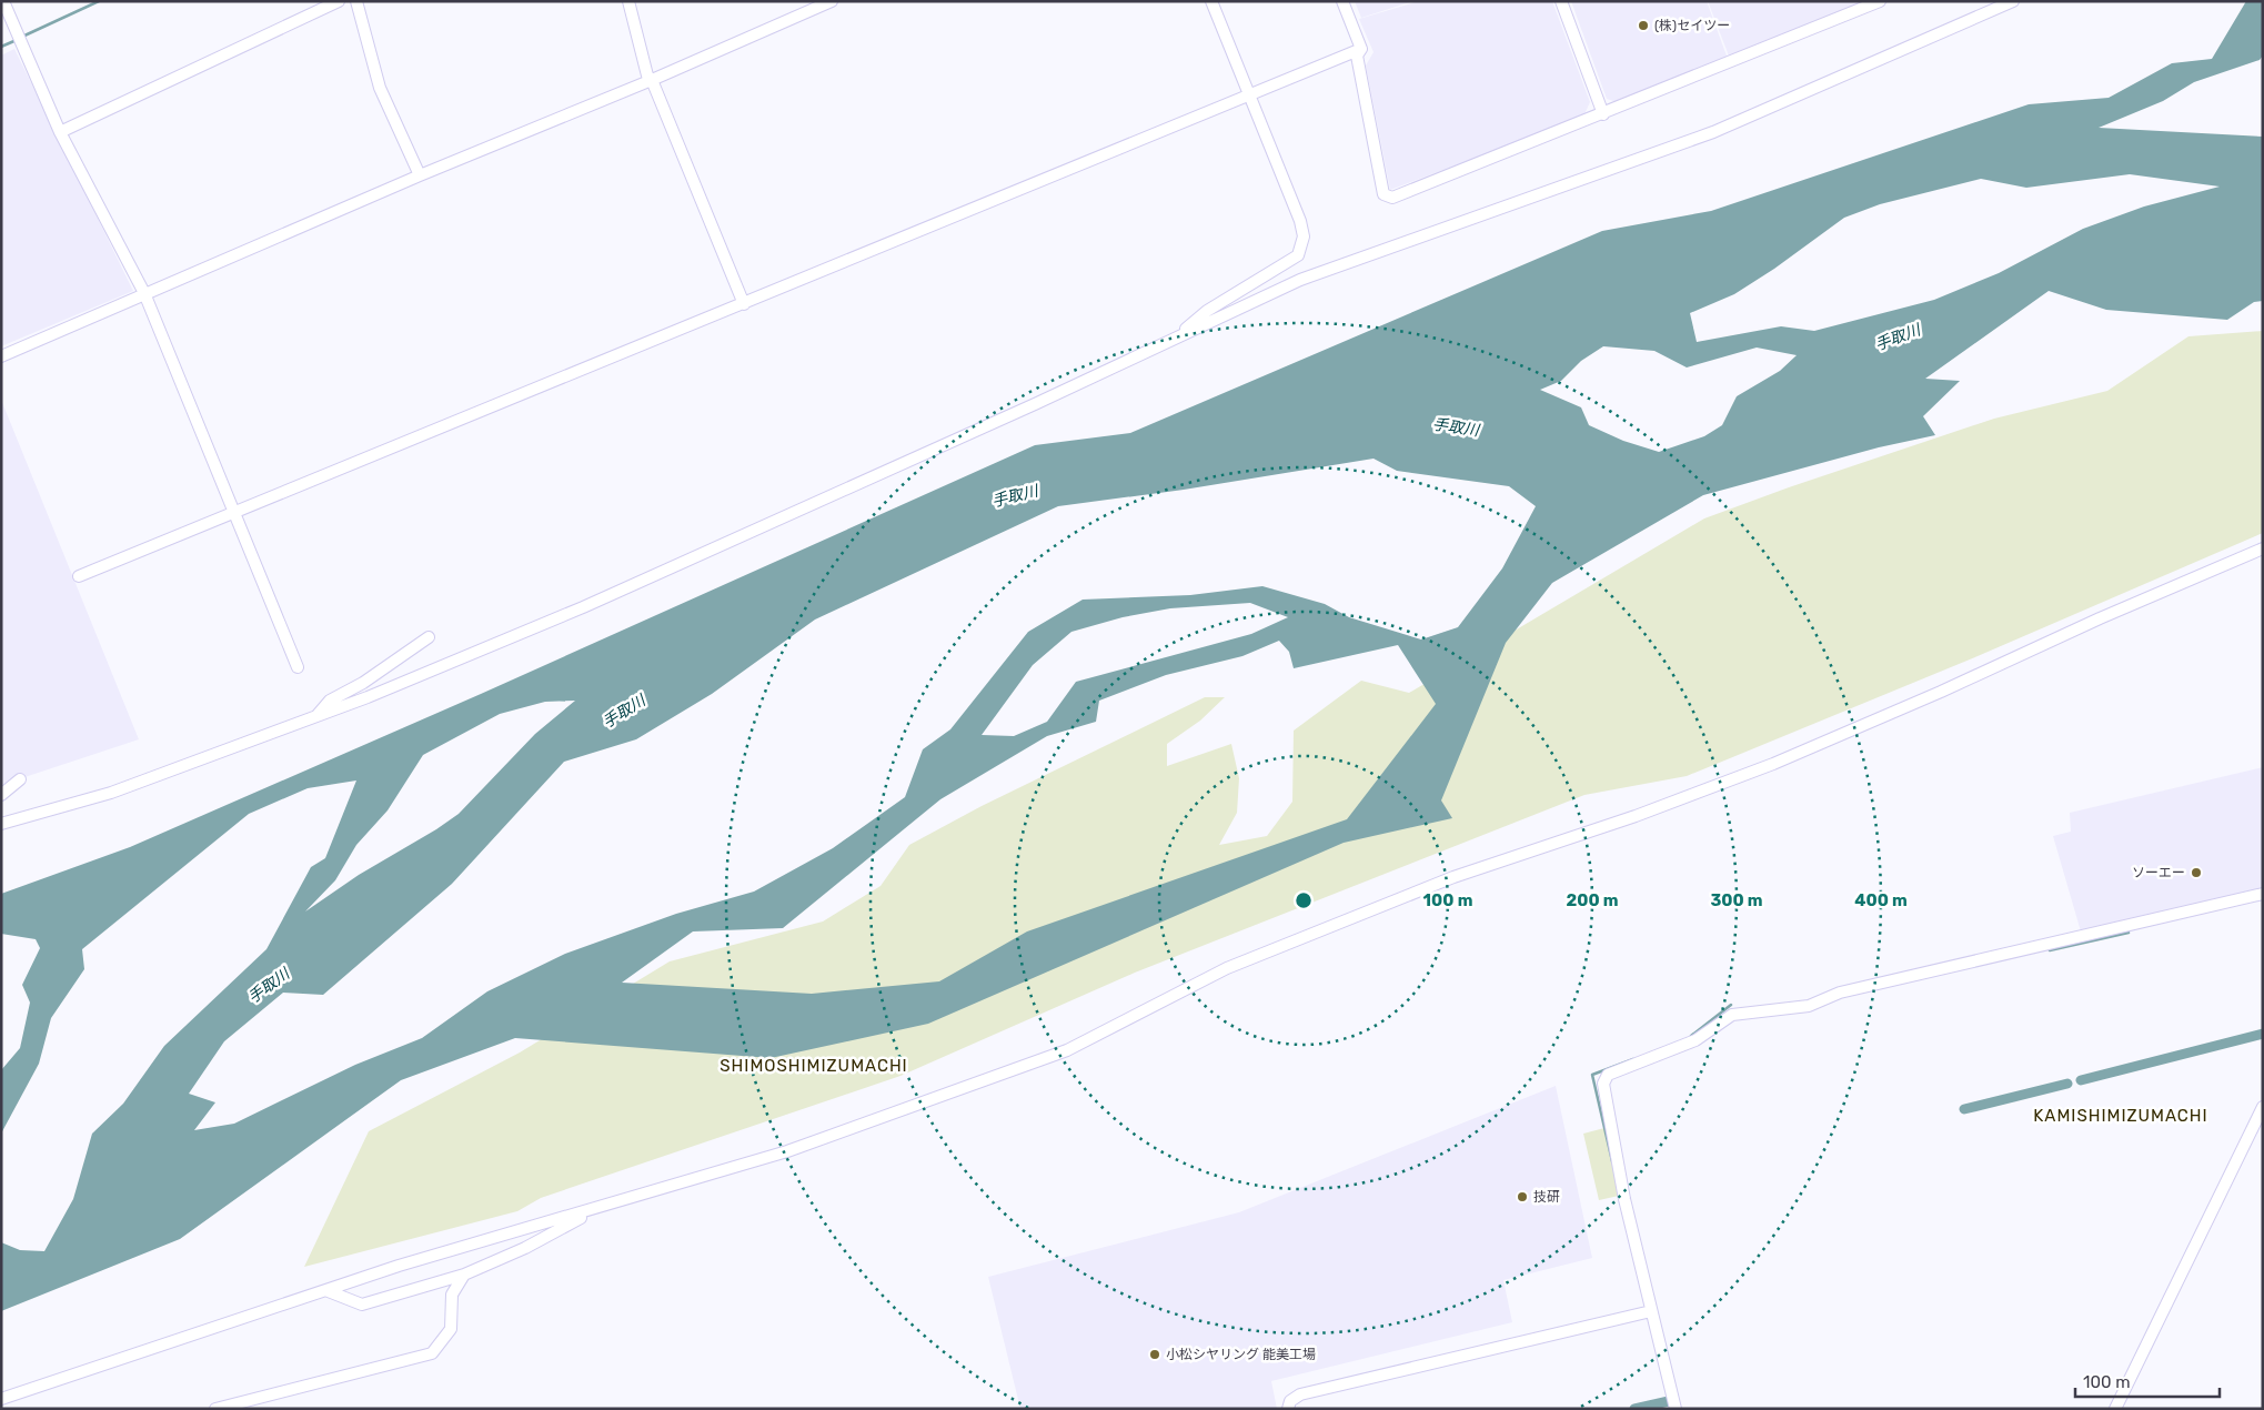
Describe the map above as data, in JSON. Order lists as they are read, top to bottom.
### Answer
{
  "districts": ["SHIMOSHIMIZUMACHI", "KAMISHIMIZUMACHI"],
  "water": ["手取川"],
  "places": [
    "(株)セイツー",
    "ソーエー",
    "技研",
    "小松シヤリング 能美工場"
  ],
  "scale_bar": "100 m",
  "rings": [
    "100 m",
    "200 m",
    "300 m",
    "400 m"
  ]
}
